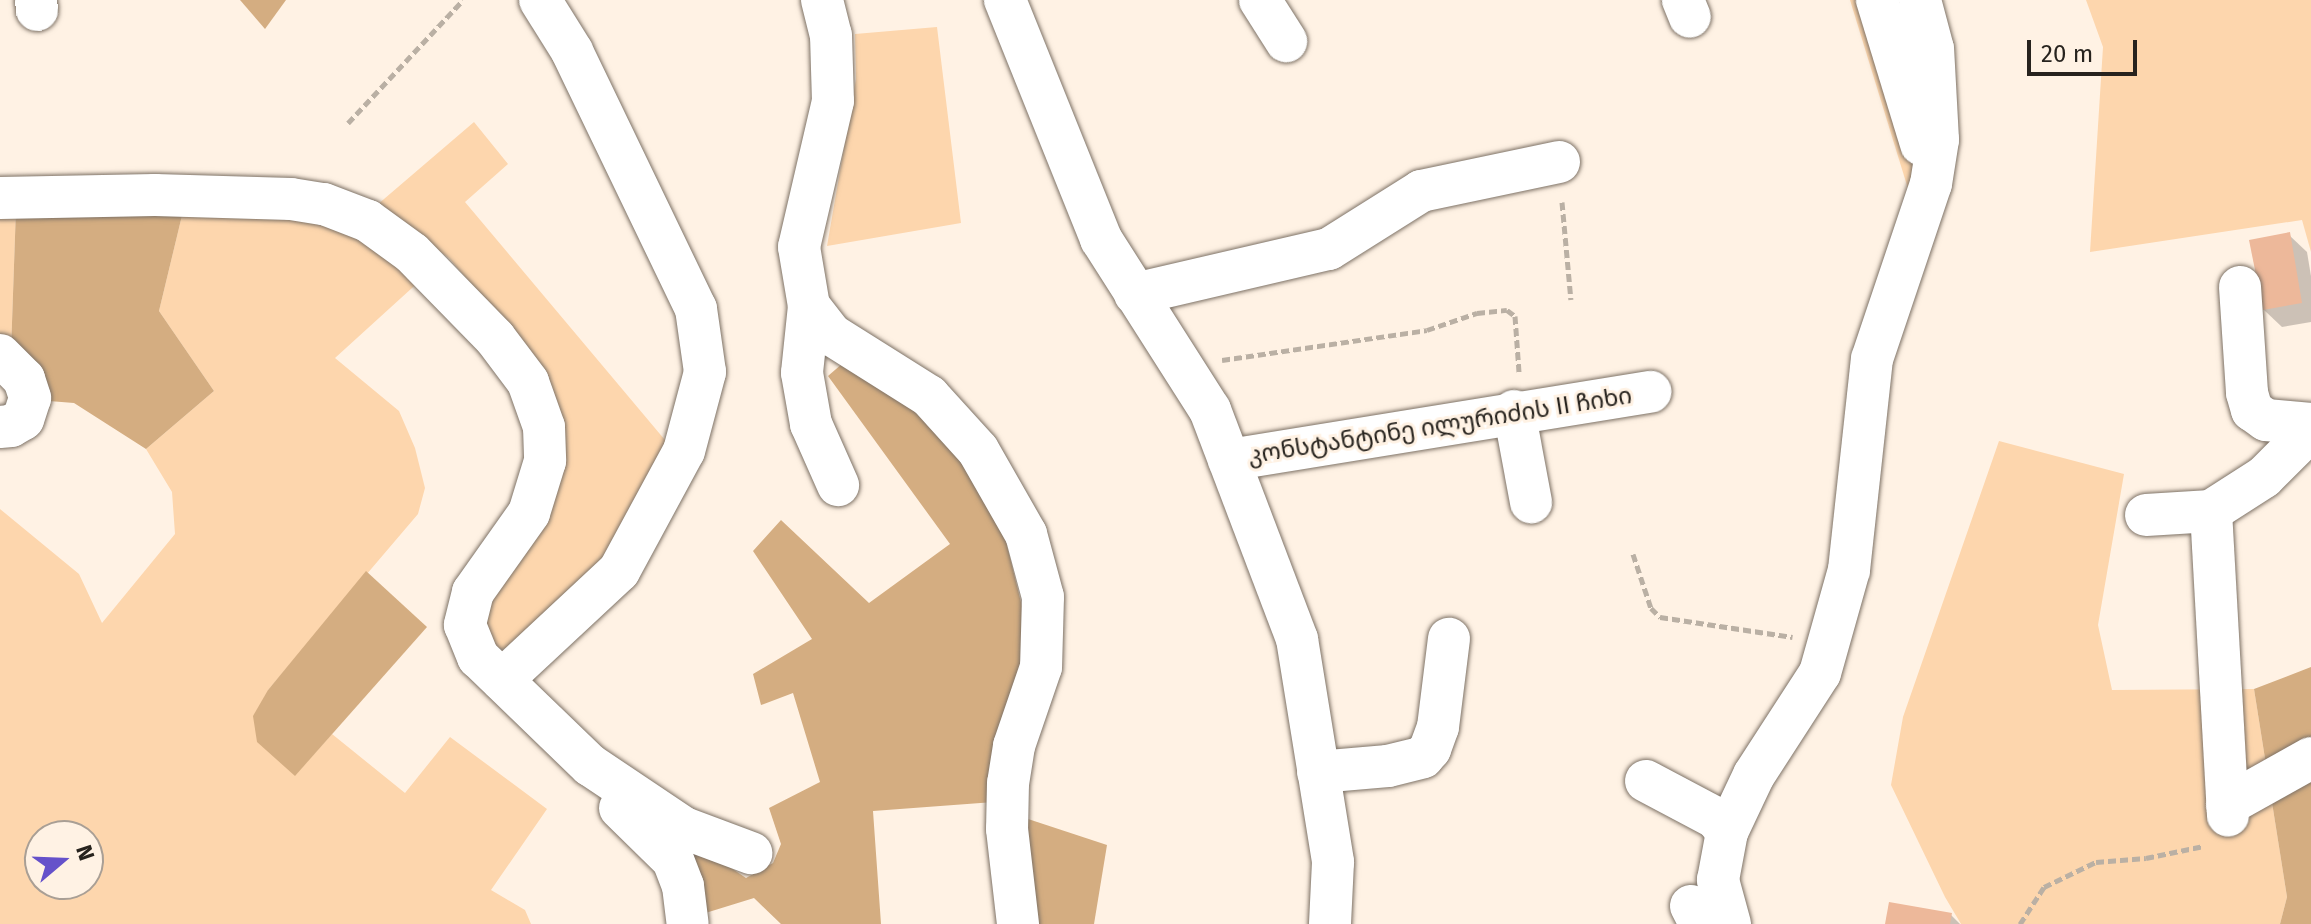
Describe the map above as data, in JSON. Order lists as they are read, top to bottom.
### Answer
{
  "streets": {
    "street": ["კონსტანტინე ილურიძის II ჩიხი"]
  },
  "scale_bar": "20 m",
  "north": "right"
}
